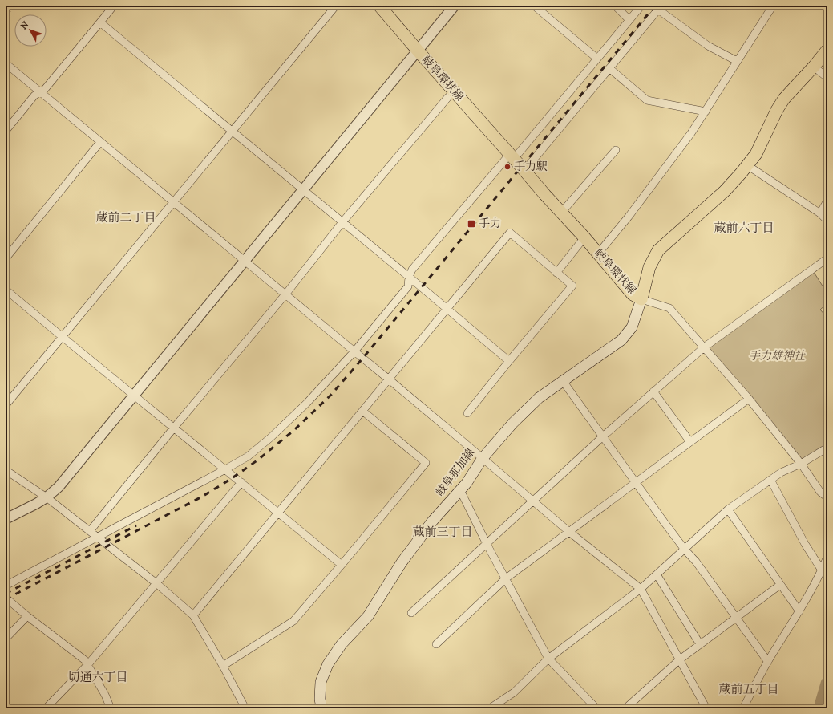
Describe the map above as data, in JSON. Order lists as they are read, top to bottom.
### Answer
{
  "streets": {
    "main road": ["岐阜環状線", "岐阜那加線"]
  },
  "crossings": [
    ["岐阜環状線", "岐阜那加線"]
  ],
  "districts": [
    "蔵前二丁目",
    "蔵前六丁目",
    "蔵前三丁目",
    "切通六丁目",
    "蔵前五丁目"
  ],
  "parks": ["手力雄神社"],
  "places": {
    "other": ["手力駅"],
    "transit": ["手力"]
  },
  "north": "top left"
}
